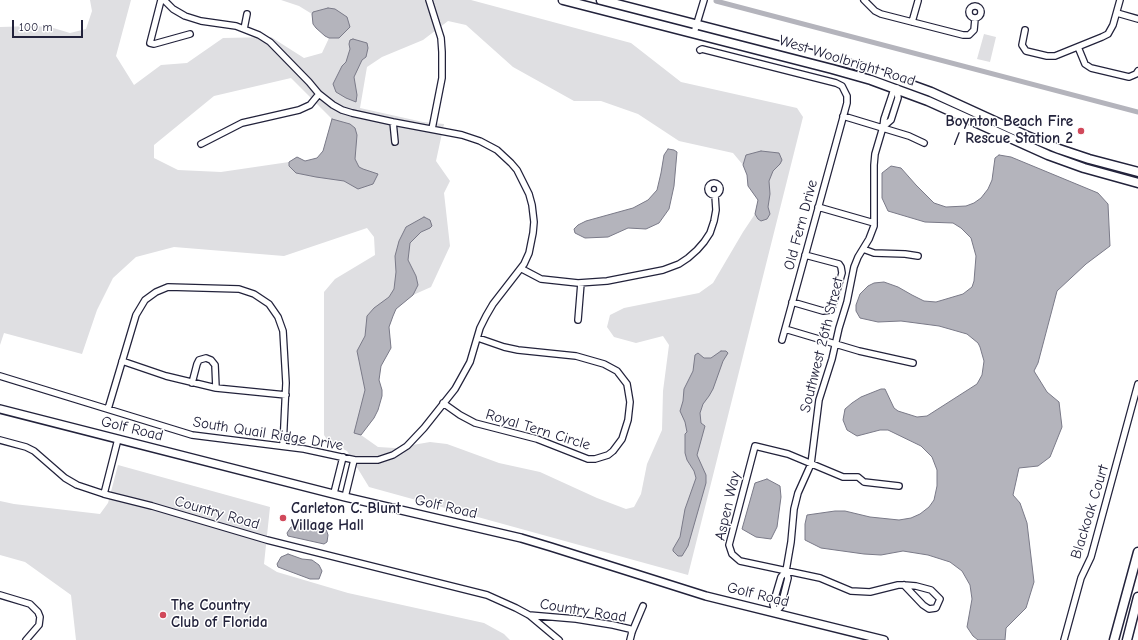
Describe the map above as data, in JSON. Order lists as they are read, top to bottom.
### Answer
{
  "streets": {
    "main road": ["West Woolbright Road"],
    "street": [
      "Old Fern Drive",
      "Southwest 26th Street",
      "Golf Road",
      "Royal Tern Circle",
      "South Quail Ridge Drive",
      "Aspen Way",
      "Blackoak Court",
      "Country Road"
    ]
  },
  "crossings": [
    ["West Woolbright Road", "Southwest 26th Street"],
    ["Southwest 26th Street", "Golf Road"],
    ["Southwest 26th Street", "Aspen Way"],
    ["Royal Tern Circle", "South Quail Ridge Drive"]
  ],
  "places": ["Boynton Beach Fire / Rescue Station 2", "Carleton C. Blunt Village Hall", "The Country Club of Florida"],
  "scale_bar": "100 m"
}
